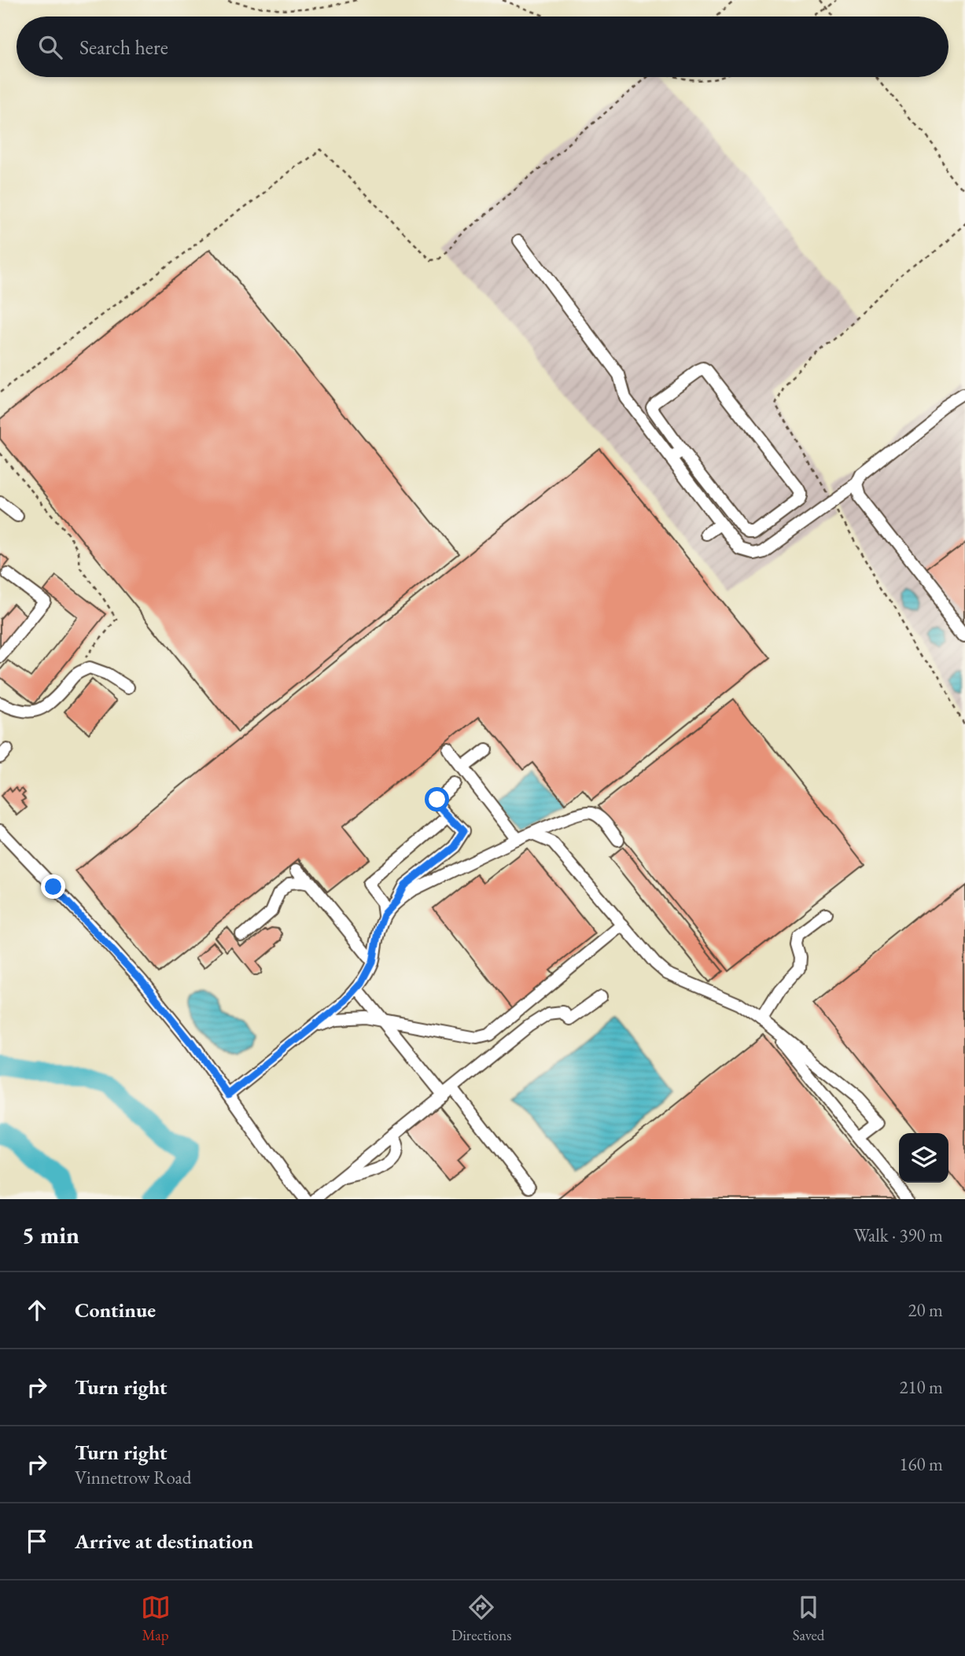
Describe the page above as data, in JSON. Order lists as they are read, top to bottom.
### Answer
{
  "page": {
    "search": "Search here",
    "heading": ["5 min", "Walk · 390 m"],
    "list": [
      ["Continue", "20 m"],
      ["Turn right", "210 m"],
      ["Turn right", "Vinnetrow Road", "160 m"],
      "Arrive at destination"
    ],
    "nav": ["Map", "Directions", "Saved"]
  }
}
